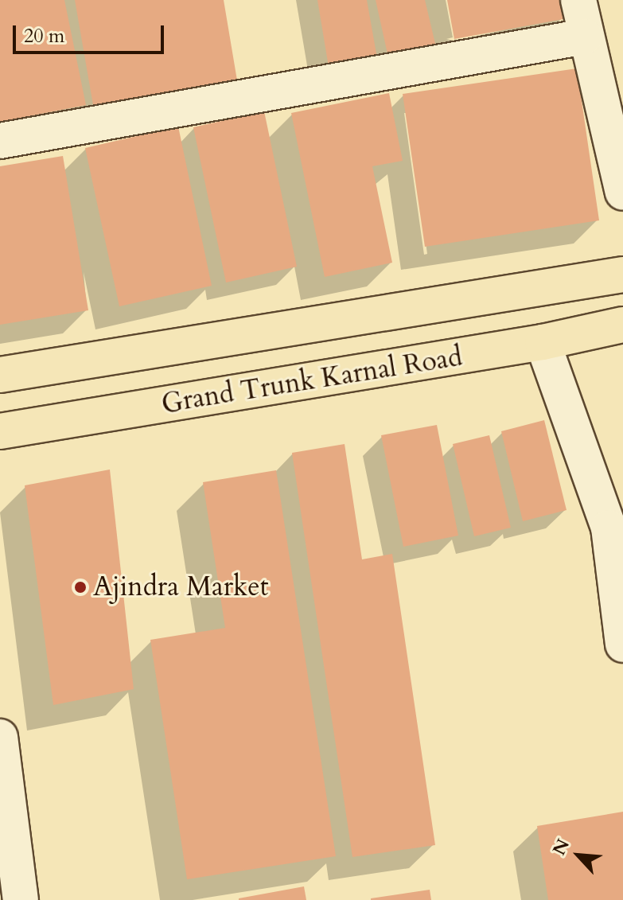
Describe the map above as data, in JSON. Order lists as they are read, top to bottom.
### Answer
{
  "streets": {
    "main road": ["Grand Trunk Karnal Road"]
  },
  "places": ["Ajindra Market"],
  "scale_bar": "20 m",
  "north": "top left"
}
